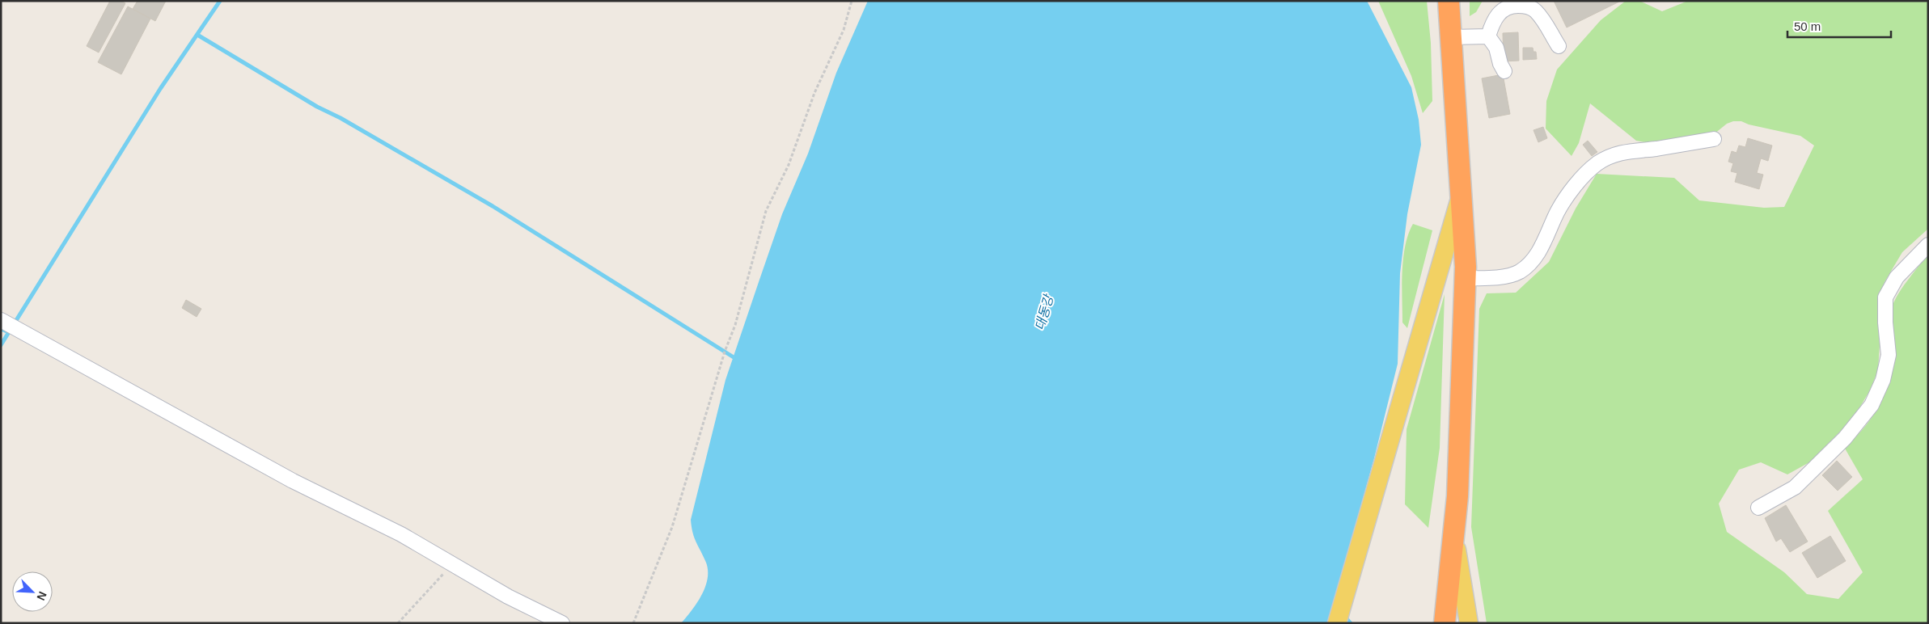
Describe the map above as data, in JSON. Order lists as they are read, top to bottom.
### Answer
{
  "water": ["대동강"],
  "scale_bar": "50 m",
  "north": "bottom right"
}
